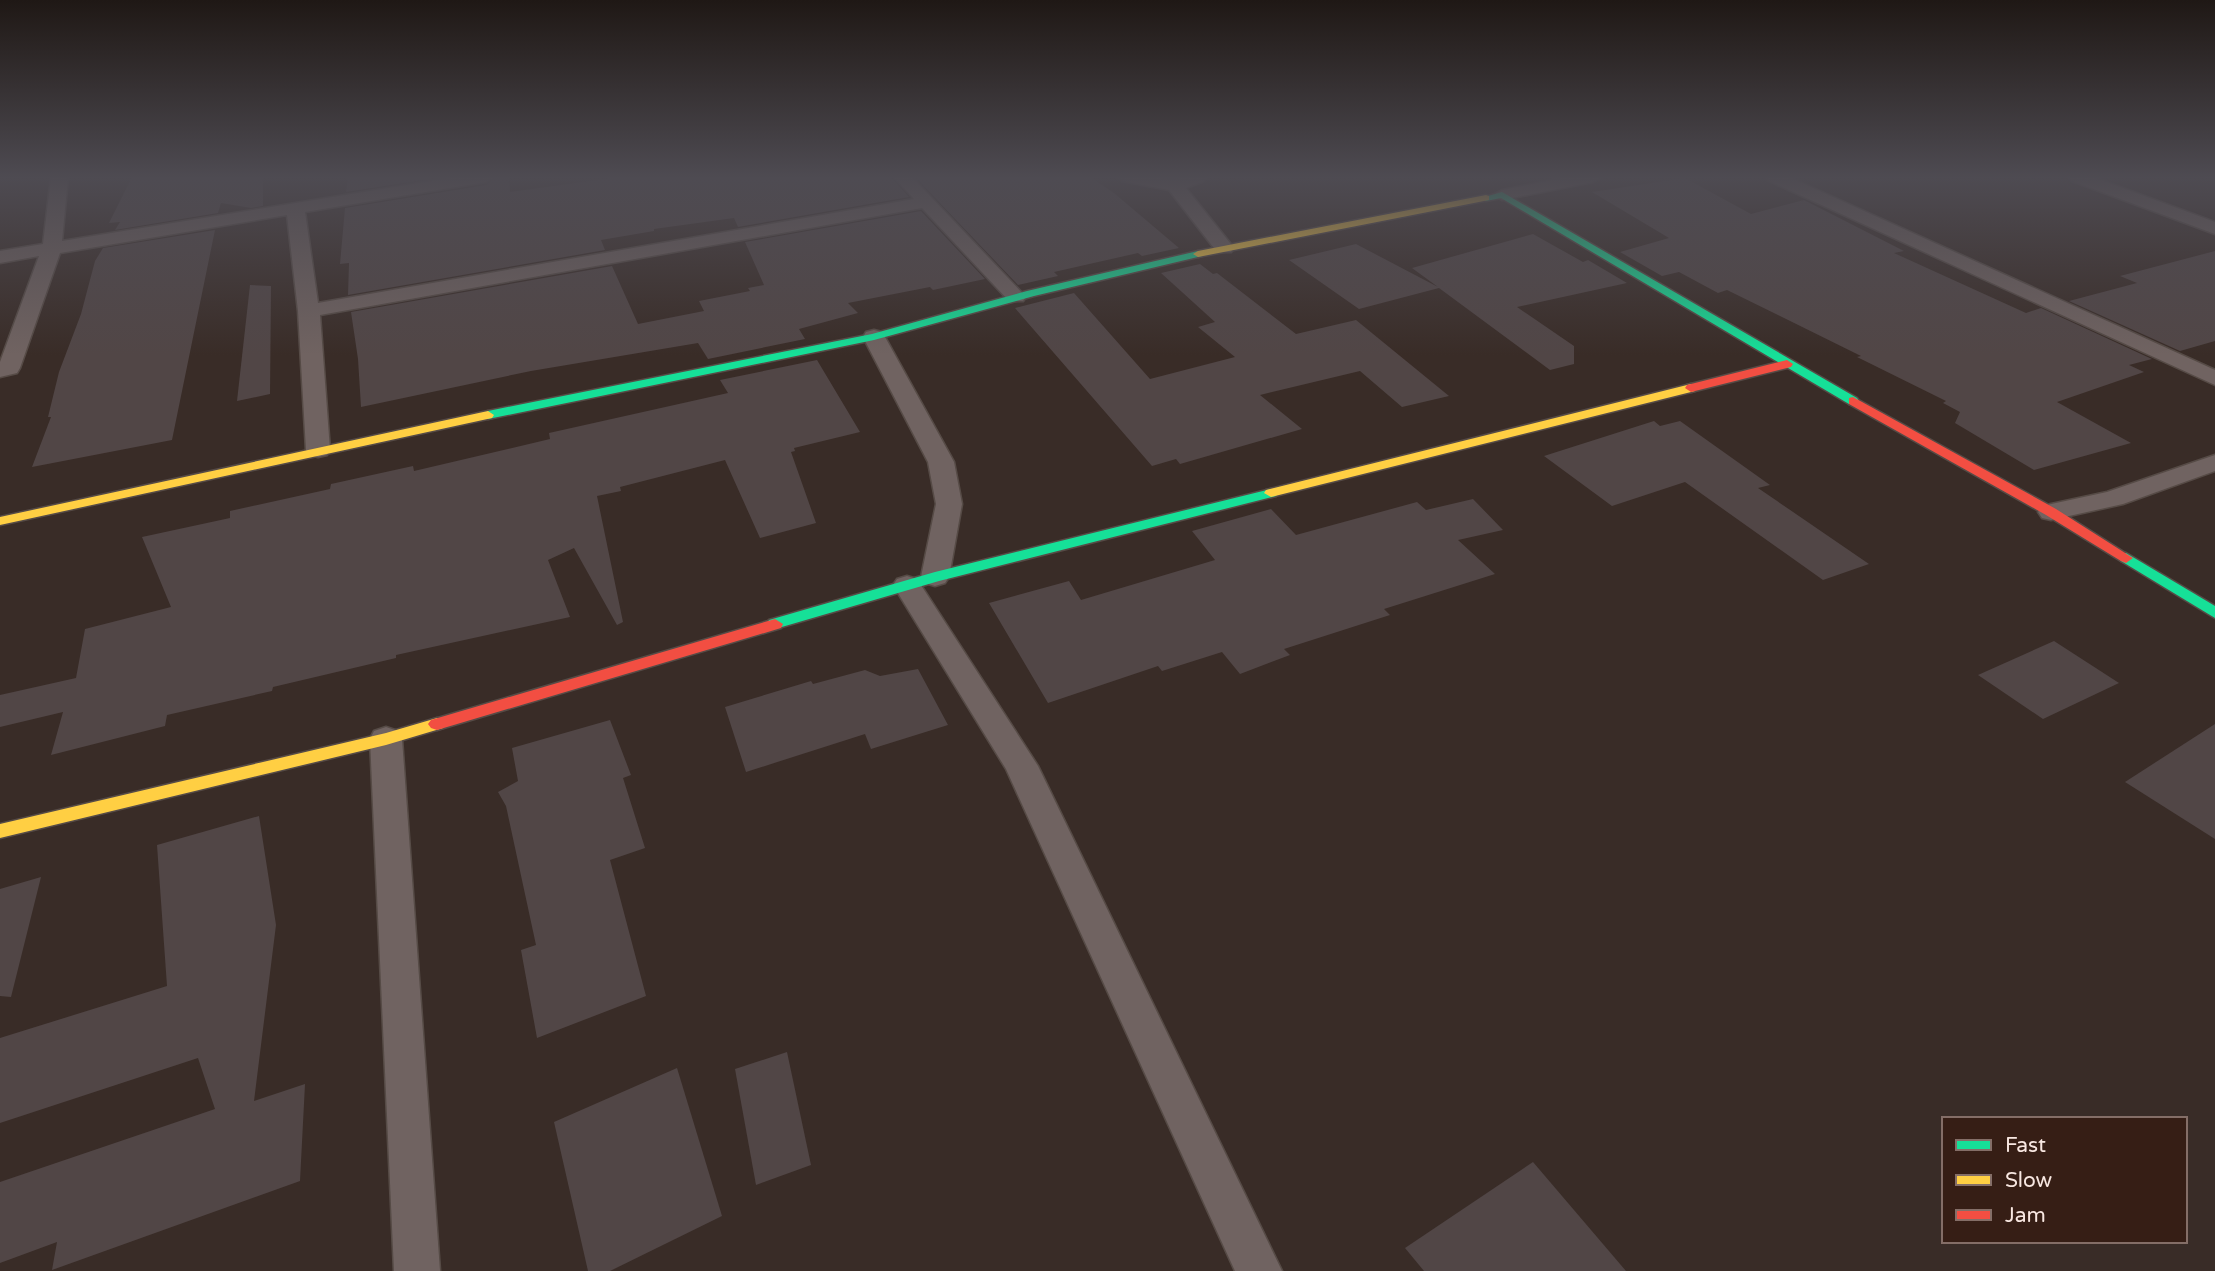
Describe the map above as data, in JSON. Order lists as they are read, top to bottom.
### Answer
{
  "legend": ["Fast", "Slow", "Jam"]
}
